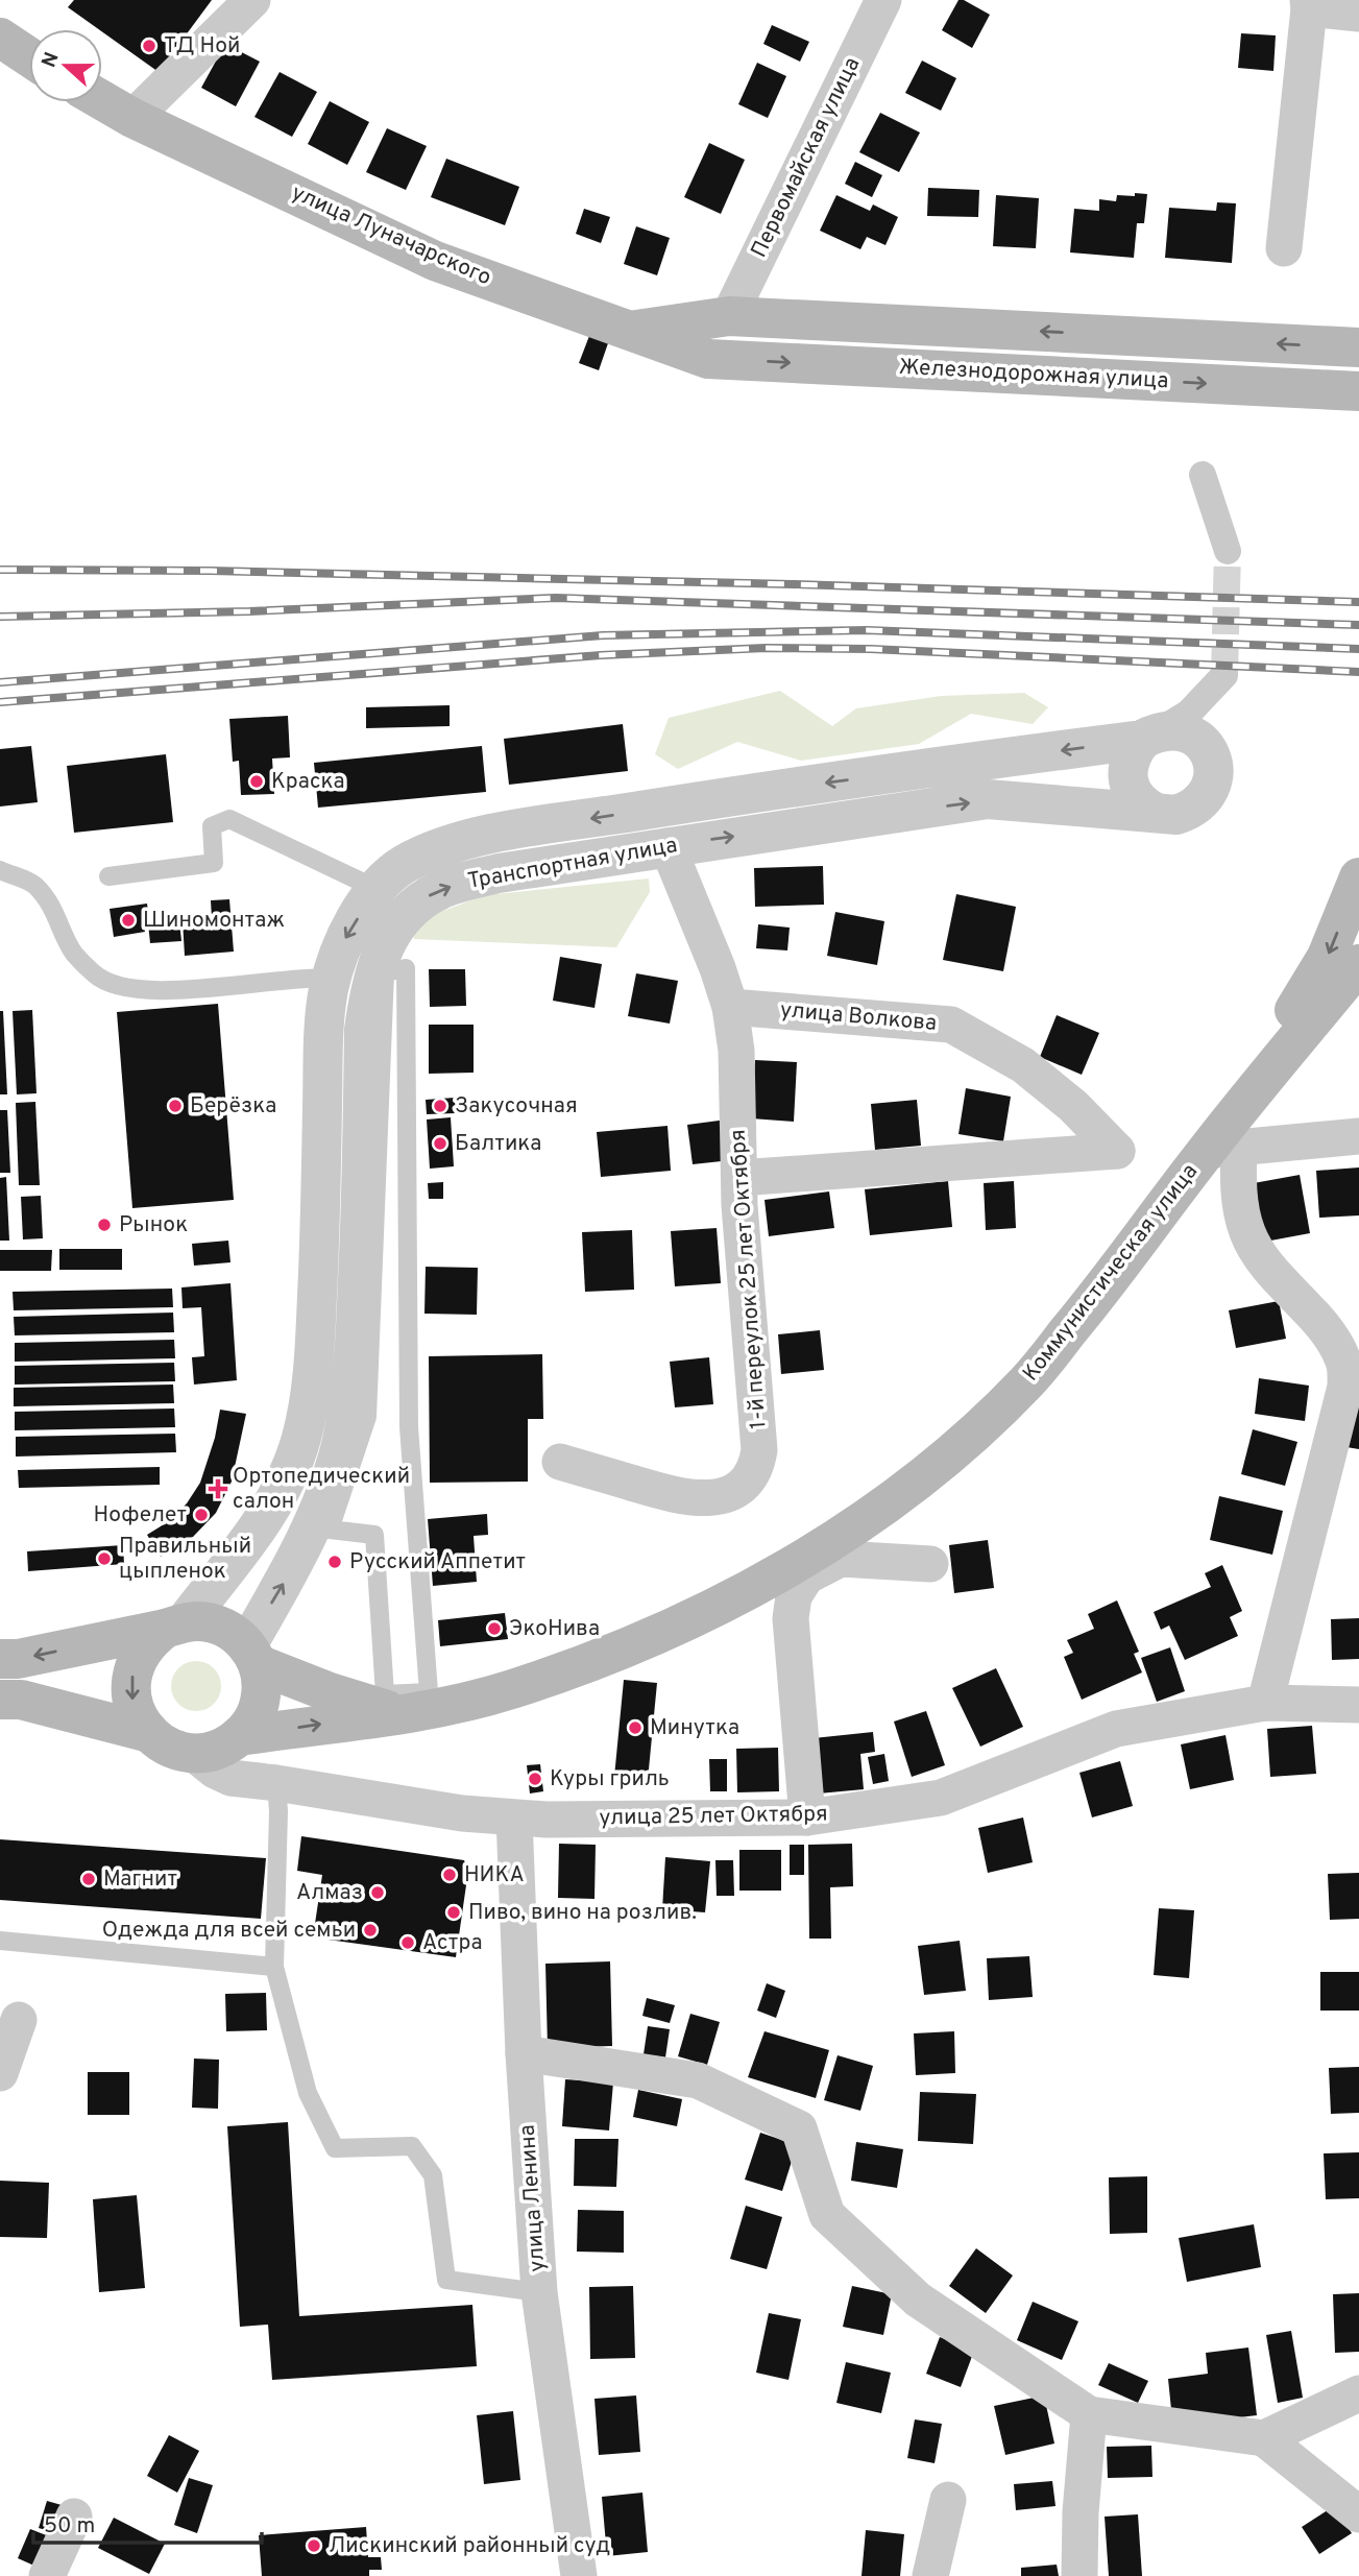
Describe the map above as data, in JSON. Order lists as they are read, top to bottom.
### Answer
{
  "streets": {
    "main road": ["улица Луначарского", "Железнодорожная улица", "Коммунистическая улица"],
    "street": [
      "Первомайская улица",
      "Транспортная улица",
      "улица Волкова",
      "1-й переулок 25 лет Октября",
      "улица 25 лет Октября",
      "улица Ленина"
    ]
  },
  "crossings": [
    ["Первомайская улица", "Железнодорожная улица"],
    ["улица Луначарского", "Железнодорожная улица"],
    ["Транспортная улица", "Коммунистическая улица"],
    ["Транспортная улица", "1-й переулок 25 лет Октября"],
    ["Транспортная улица", "улица 25 лет Октября"],
    ["улица Волкова", "1-й переулок 25 лет Октября"],
    ["Коммунистическая улица", "улица 25 лет Октября"],
    ["улица 25 лет Октября", "улица Ленина"]
  ],
  "places": {
    "other": [
      "ТД Ной",
      "Краска",
      "Шиномонтаж",
      "Берёзка",
      "Закусочная",
      "Балтика",
      "Рынок",
      "Нофелет",
      "Правильный цыпленок",
      "Русский Аппетит",
      "ЭкоНива",
      "Минутка",
      "Куры гриль",
      "НИКА",
      "Магнит",
      "Алмаз",
      "Пиво, вино на розлив.",
      "Одежда для всей семьи",
      "Астра",
      "Лискинский районный суд"
    ],
    "health": ["Ортопедический салон"]
  },
  "scale_bar": "50 m",
  "north": "left"
}
